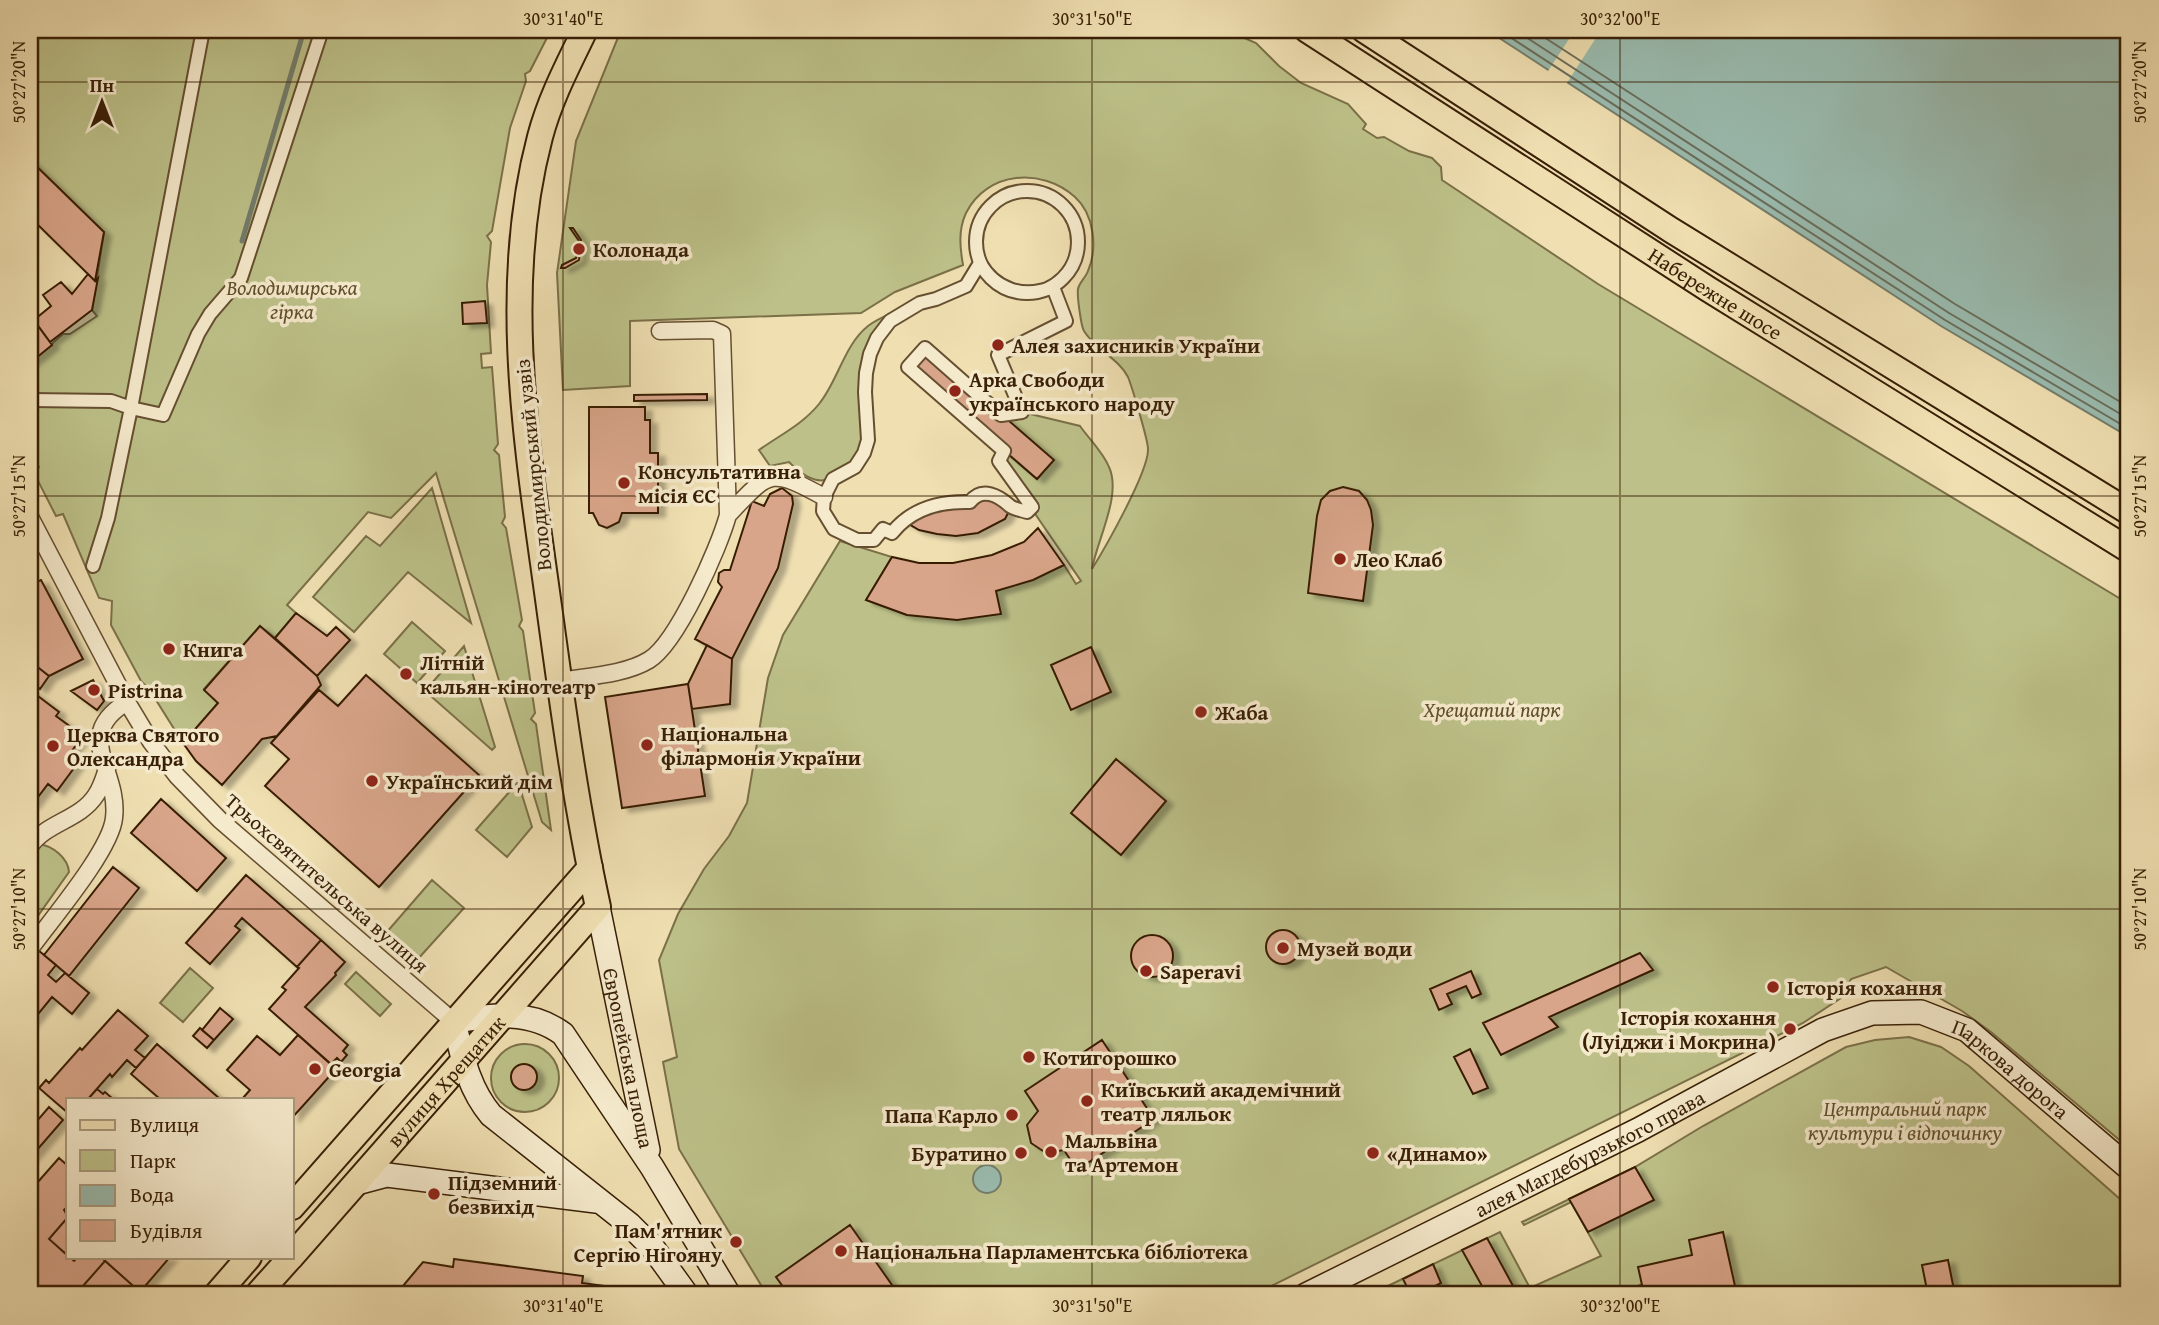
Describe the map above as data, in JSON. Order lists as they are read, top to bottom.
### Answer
{
  "streets": {
    "main road": [
      "Набережне шосе",
      "Володимирський узвіз",
      "Європейська площа",
      "Паркова дорога",
      "вулиця Хрещатик",
      "алея Магдебурзького права"
    ],
    "street": ["Трьохсвятительська вулиця"]
  },
  "crossings": [
    ["Володимирський узвіз", "Європейська площа"],
    ["Володимирський узвіз", "вулиця Хрещатик"],
    ["Трьохсвятительська вулиця", "Європейська площа"],
    ["Трьохсвятительська вулиця", "вулиця Хрещатик"],
    ["Європейська площа", "вулиця Хрещатик"],
    ["Паркова дорога", "алея Магдебурзького права"]
  ],
  "parks": ["Володимирська гірка", "Хрещатий парк", "Центральний парк культури і відпочинку"],
  "places": [
    "Колонада",
    "Алея захисників України",
    "Арка Свободи українського народу",
    "Консультативна місія ЄС",
    "Лео Клаб",
    "Книга",
    "Літній кальян-кінотеатр",
    "Pistrina",
    "Жаба",
    "Національна філармонія України",
    "Церква Святого Олександра",
    "Український дім",
    "Музей води",
    "Saperavi",
    "Історія кохання",
    "Історія кохання (Луіджи і Мокрина)",
    "Котигорошко",
    "Georgia",
    "Київський академічний театр ляльок",
    "Папа Карло",
    "Мальвіна та Артемон",
    "Буратино",
    "«Динамо»",
    "Підземний безвихід",
    "Пам'ятник Сергію Нігояну",
    "Національна Парламентська бібліотека"
  ],
  "legend": [
    "Вулиця",
    "Парк",
    "Вода",
    "Будівля"
  ],
  "north": "top",
  "coordinates": [
    "30°31'40\"E",
    "30°31'50\"E",
    "30°32'00\"E",
    "50°27'20\"N",
    "50°27'15\"N",
    "50°27'10\"N"
  ]
}
